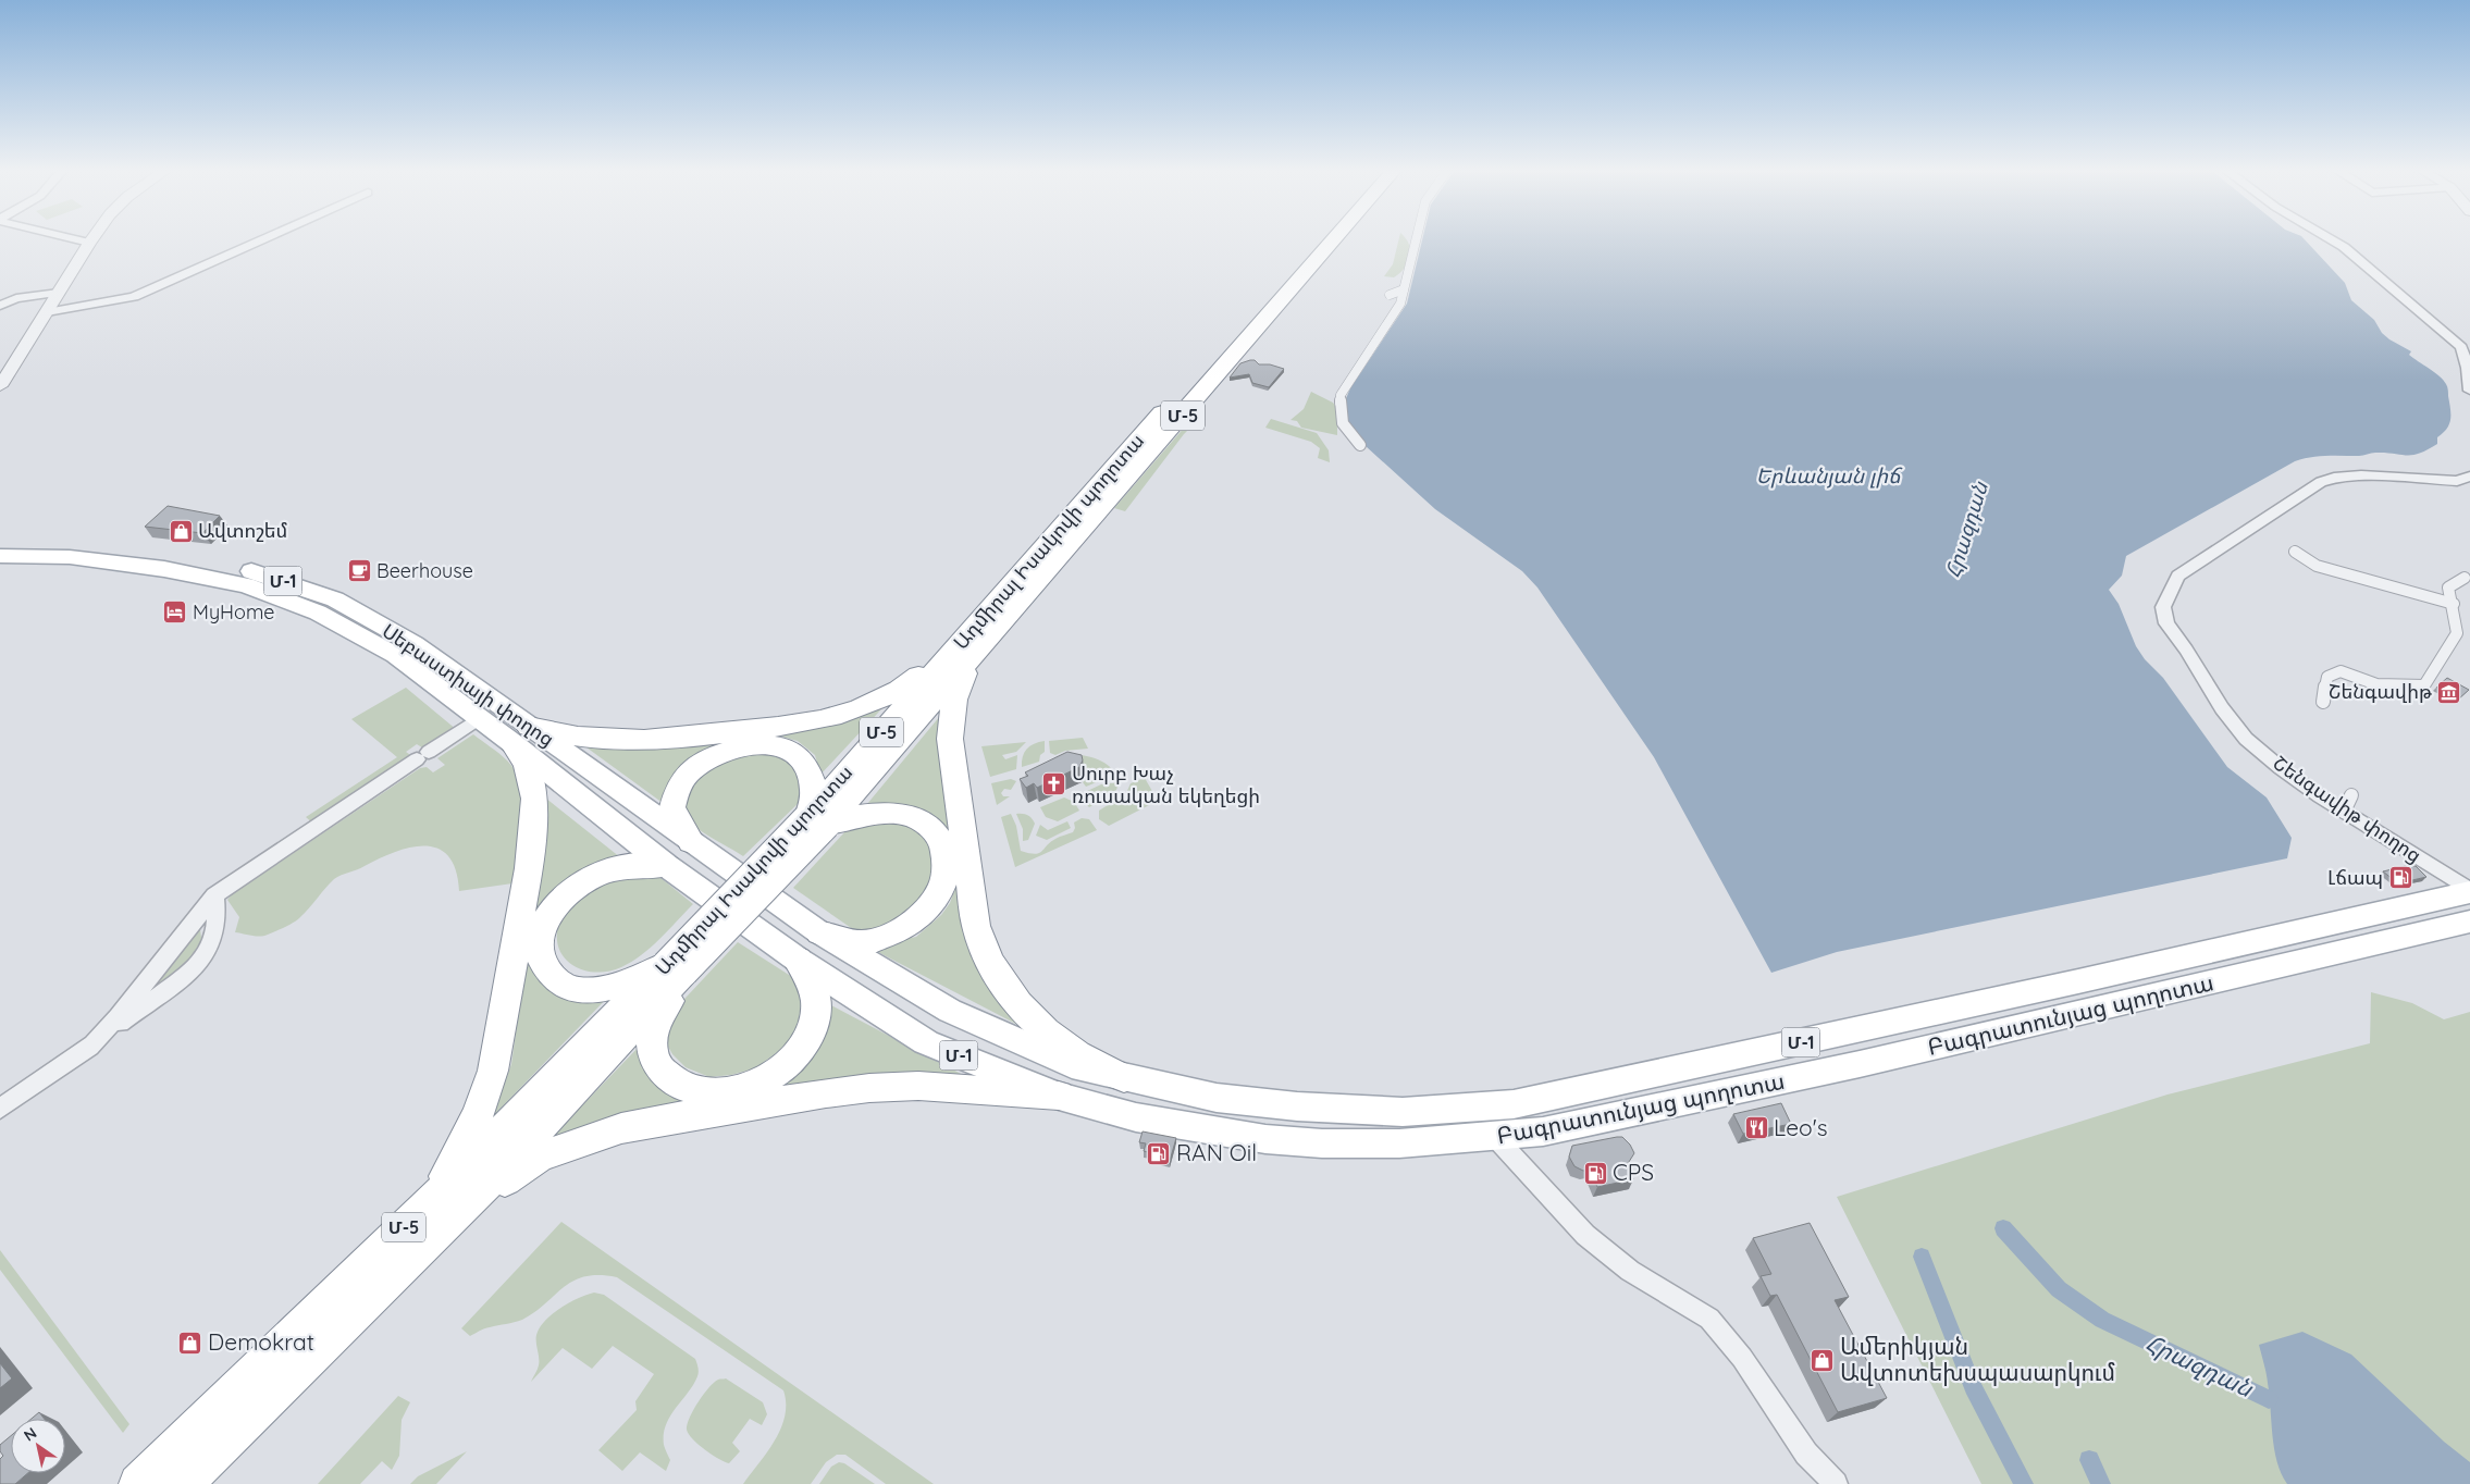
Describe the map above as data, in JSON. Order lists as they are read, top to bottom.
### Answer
{
  "streets": {
    "highway": ["Մ-5", "Ադմիրալ Իսակովի պողոտա"],
    "main road": ["Մ-1", "Սեբաստիայի փողոց", "Բագրատունյաց պողոտա"],
    "street": ["Շենգավիթ փողոց"]
  },
  "crossings": [
    ["Սեբաստիայի փողոց", "Բագրատունյաց պողոտա"],
    ["Շենգավիթ փողոց", "Բագրատունյաց պողոտա"]
  ],
  "water": ["Երևանյան լիճ", "Հրազդան"],
  "places": {
    "shop": ["Ավտոշեմ", "Demokrat", "Ամերիկյան Ավտոտեխսպասարկում"],
    "cafe": ["Beerhouse"],
    "hotel": ["MyHome"],
    "museum": ["Շենգավիթ"],
    "church": ["Սուրբ Խաչ ռուսական եկեղեցի"],
    "fuel station": ["Լճապ", "RAN Oil", "CPS"],
    "restaurant": ["Leo's"]
  },
  "north": "top left"
}
